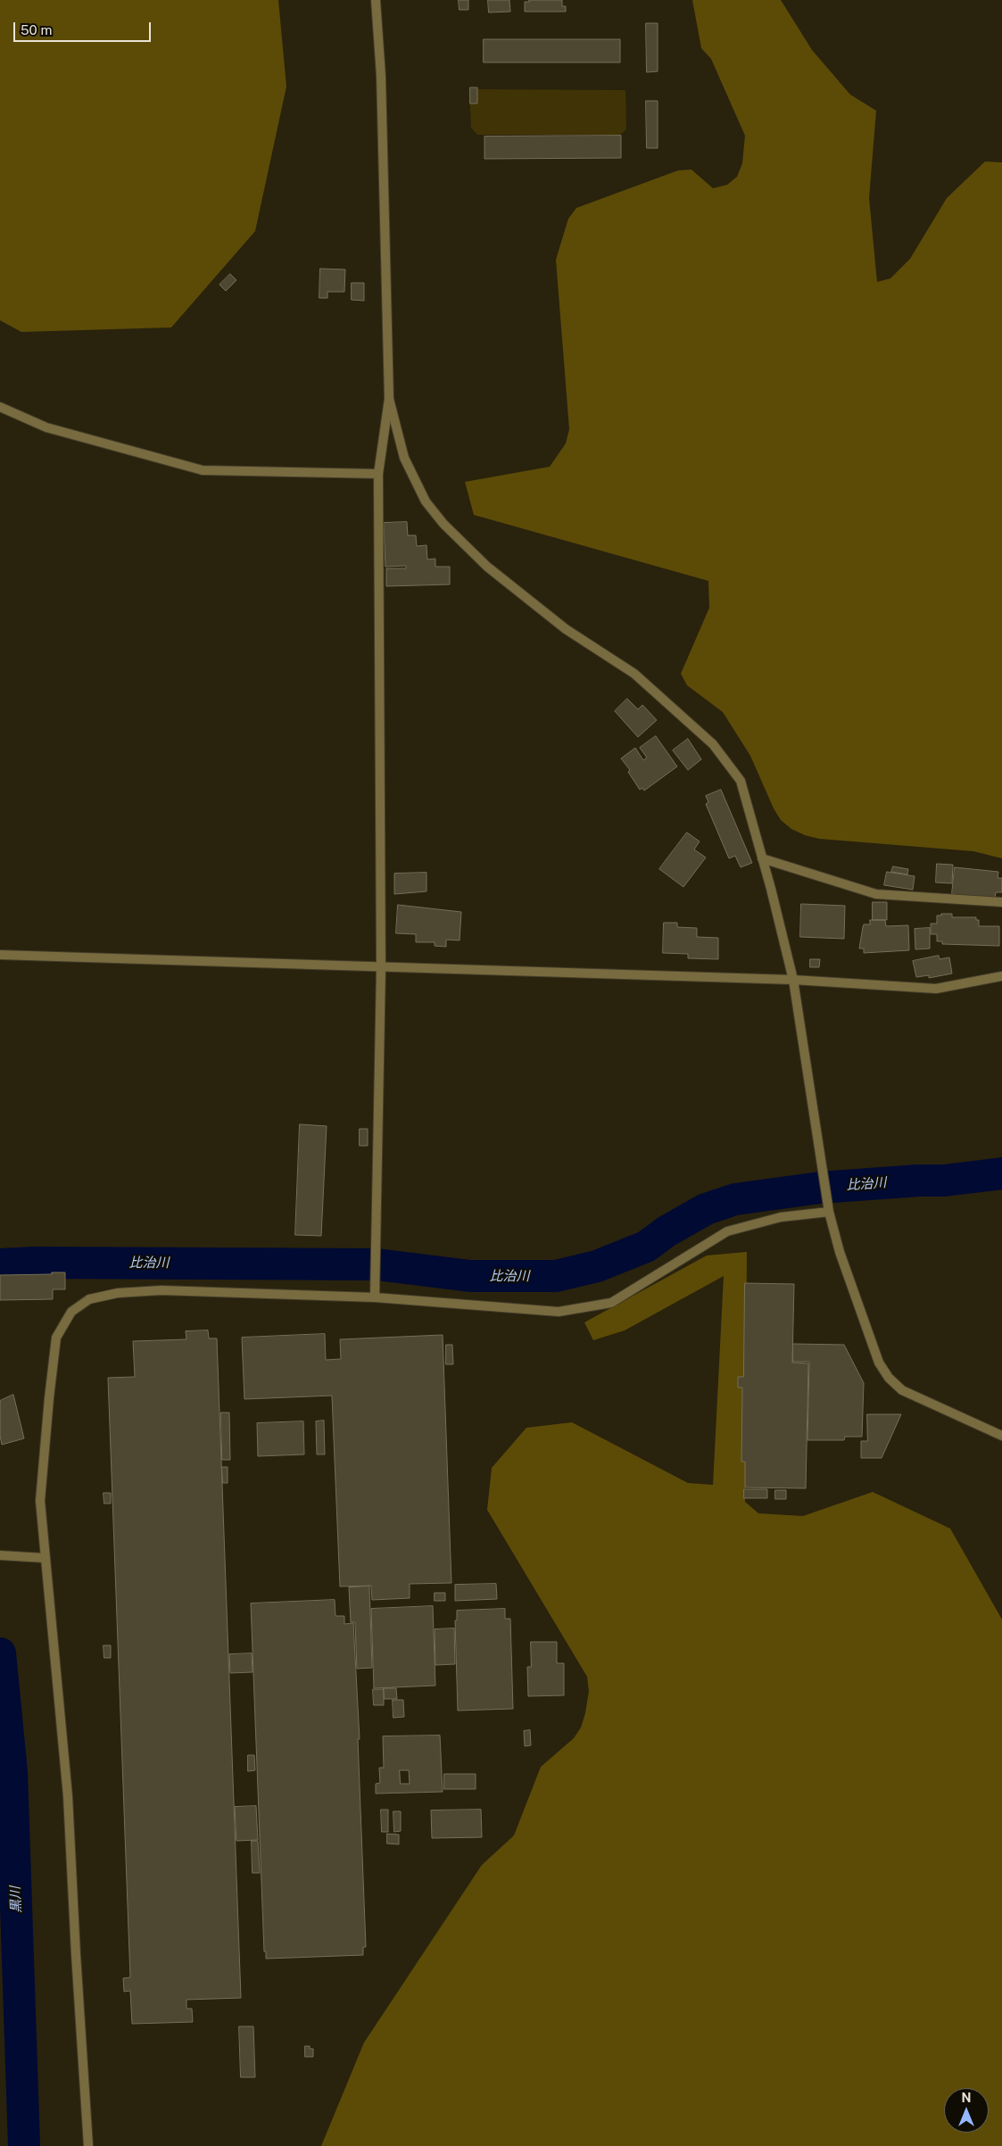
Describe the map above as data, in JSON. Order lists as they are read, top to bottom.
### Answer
{
  "water": ["比治川", "黒川"],
  "scale_bar": "50 m",
  "north": "top"
}
